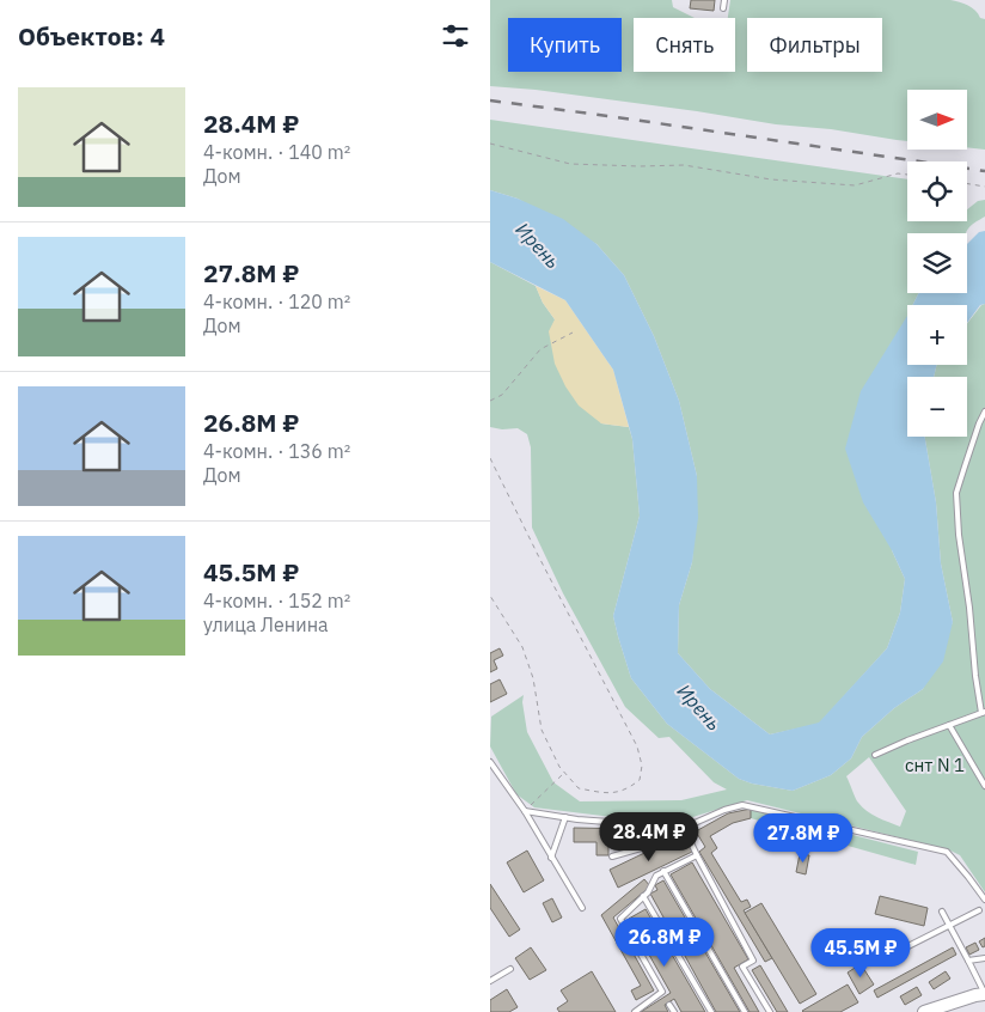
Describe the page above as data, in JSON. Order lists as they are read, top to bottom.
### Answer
{
  "water": ["Ирень"],
  "parks": ["снт N 1"],
  "north": "right",
  "page": {
    "heading": "Объектов: 4",
    "chip": ["Купить", "Снять", "Фильтры"],
    "list": [
      {
        "name": "28.4M ₽",
        "note": "4-комн. · 140 m² · Дом"
      },
      {
        "name": "27.8M ₽",
        "note": "4-комн. · 120 m² · Дом"
      },
      {
        "name": "26.8M ₽",
        "note": "4-комн. · 136 m² · Дом"
      },
      {
        "name": "45.5M ₽",
        "note": "4-комн. · 152 m² · улица Ленина"
      }
    ],
    "map_buttons": ["+", "−"],
    "price": [
      "28.4M ₽",
      "27.8M ₽",
      "26.8M ₽",
      "45.5M ₽"
    ]
  }
}
